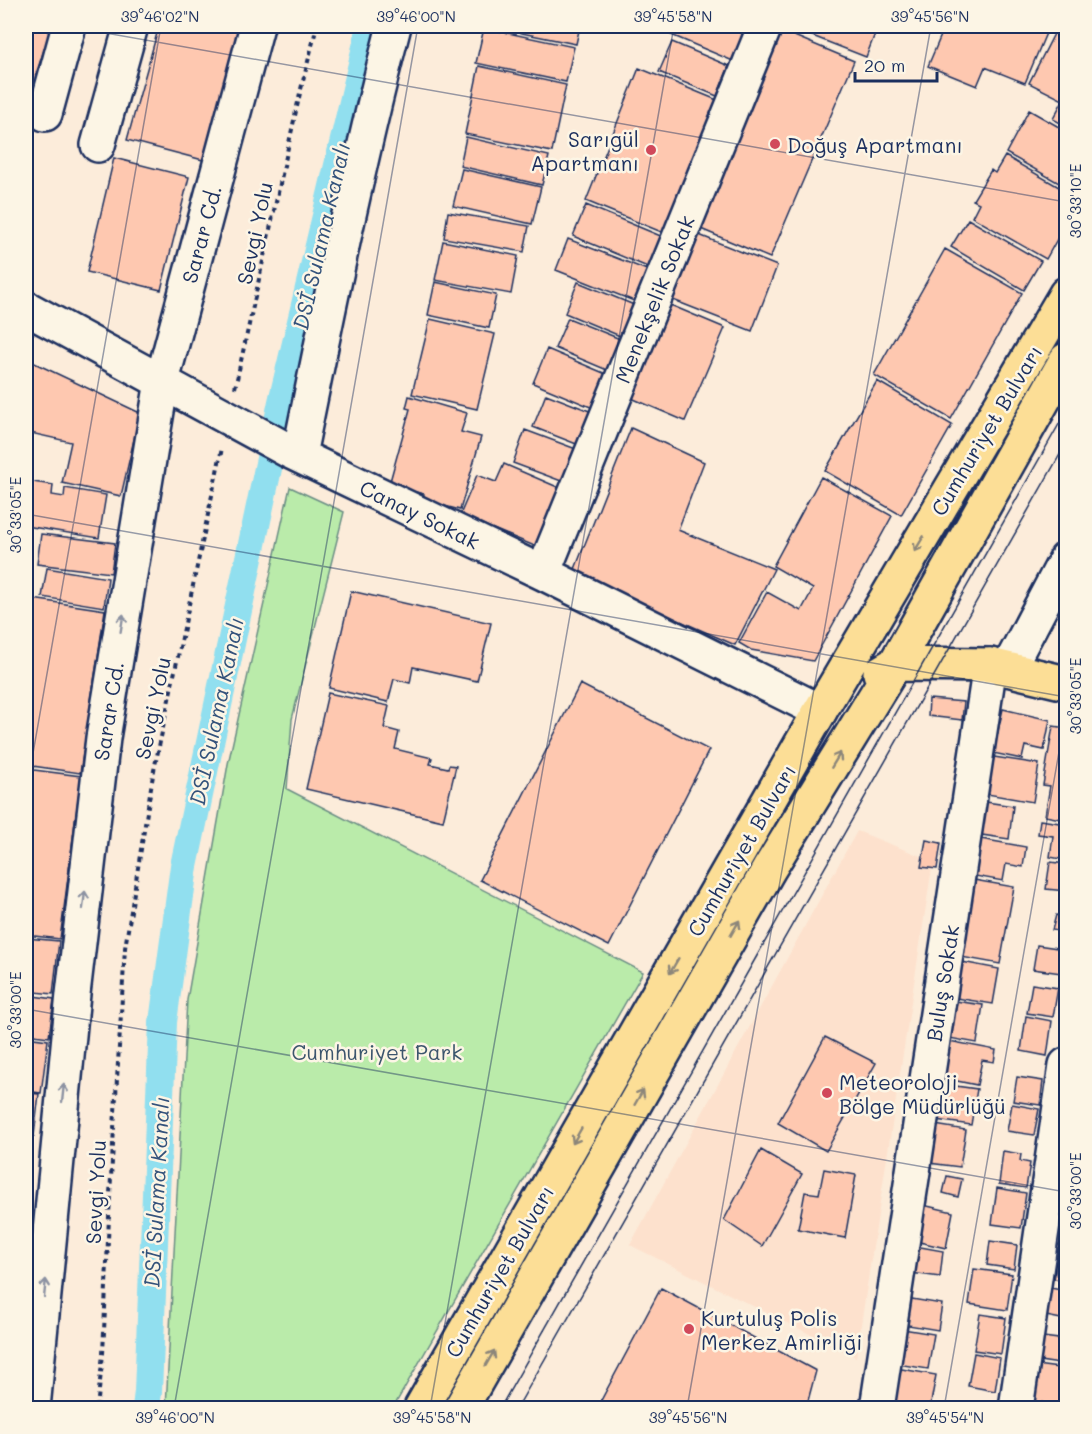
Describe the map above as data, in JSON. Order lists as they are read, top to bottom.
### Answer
{
  "streets": {
    "main road": ["Cumhuriyet Bulvarı"],
    "street": [
      "Sarar Cd.",
      "Menekşelik Sokak",
      "Canay Sokak",
      "Buluş Sokak"
    ],
    "path": ["Sevgi Yolu"]
  },
  "crossings": [
    ["Sevgi Yolu", "Canay Sokak"],
    ["Sarar Cd.", "Canay Sokak"],
    ["Menekşelik Sokak", "Canay Sokak"],
    ["Cumhuriyet Bulvarı", "Canay Sokak"]
  ],
  "one_way": ["Sarar Cd."],
  "water": ["DSİ Sulama Kanalı"],
  "parks": ["Cumhuriyet Park"],
  "places": [
    "Doğuş Apartmanı",
    "Sarıgül Apartmanı",
    "Meteoroloji Bölge Müdürlüğü",
    "Kurtuluş Polis Merkez Amirliği"
  ],
  "scale_bar": "20 m",
  "coordinates": [
    "39°46'02\"N",
    "39°46'00\"N",
    "39°45'58\"N",
    "39°45'56\"N",
    "30°33'10\"E",
    "30°33'05\"E",
    "30°33'00\"E",
    "39°45'54\"N"
  ]
}
